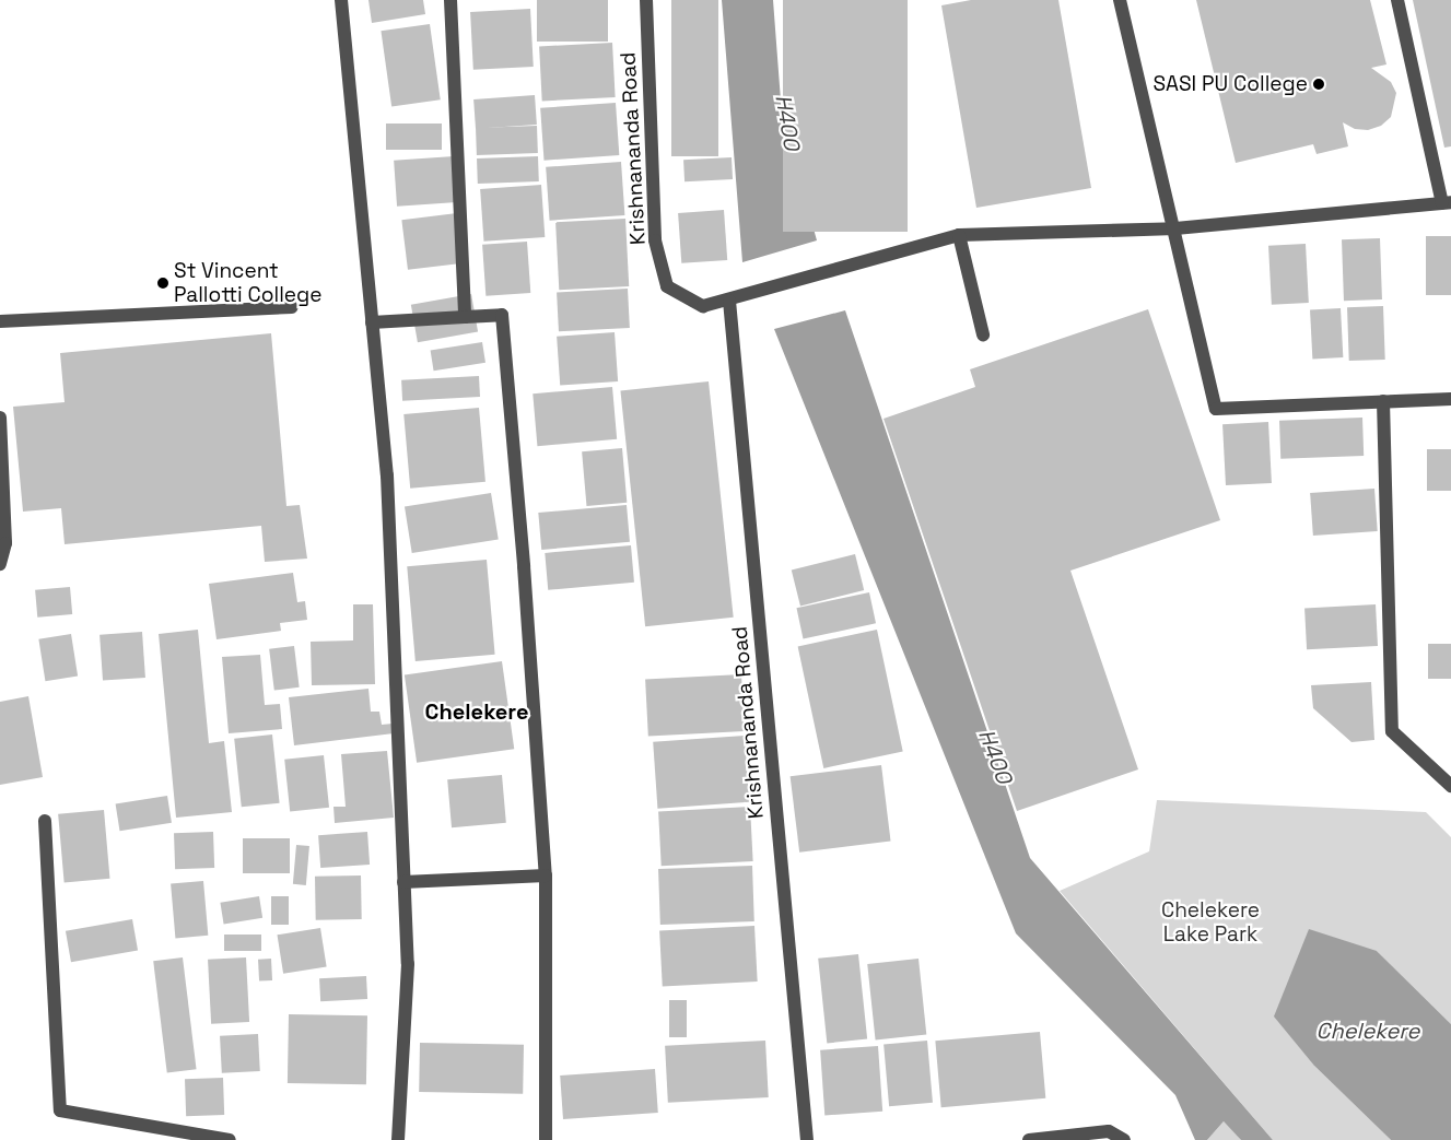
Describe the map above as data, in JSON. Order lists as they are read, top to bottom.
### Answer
{
  "streets": {
    "street": ["Krishnananda Road"]
  },
  "districts": ["Chelekere"],
  "water": ["H400", "Chelekere"],
  "parks": ["Chelekere Lake Park"],
  "places": ["SASI PU College", "St Vincent Pallotti College"]
}
